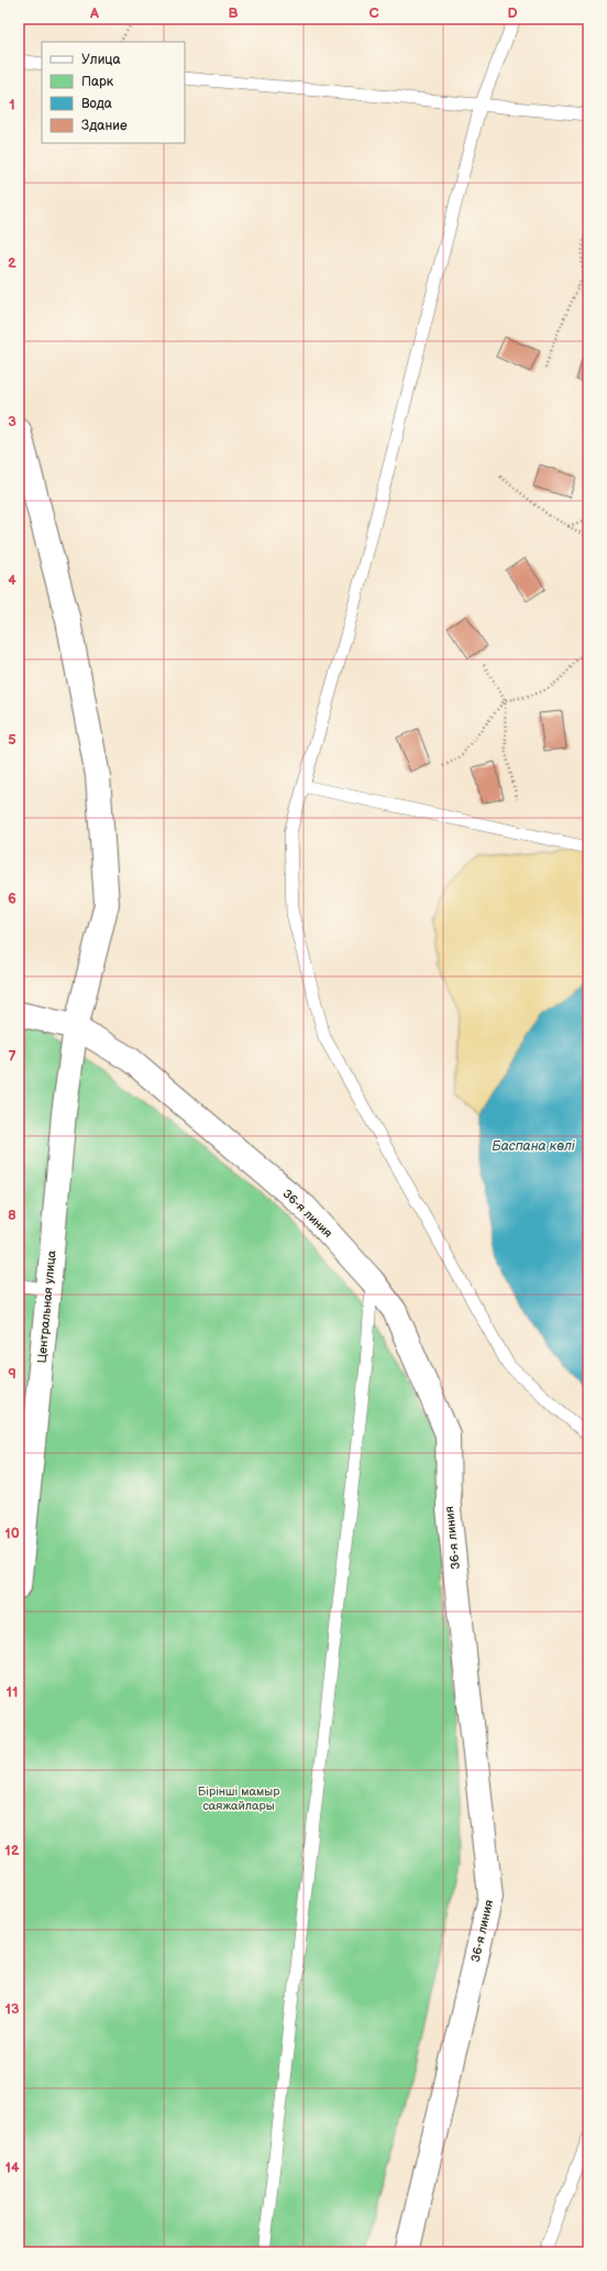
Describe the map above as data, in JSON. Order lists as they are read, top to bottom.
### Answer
{
  "streets": {
    "street": ["36-я линия", "Центральная улица"]
  },
  "crossings": [
    ["36-я линия", "Центральная улица"]
  ],
  "water": ["Баспана көлі"],
  "parks": ["Бірінші мамыр саяжайлары"],
  "legend": [
    "Улица",
    "Парк",
    "Вода",
    "Здание"
  ],
  "grid": {
    "columns": [
      "A",
      "B",
      "C",
      "D"
    ],
    "rows": [
      "1",
      "2",
      "3",
      "4",
      "5",
      "6",
      "7",
      "8",
      "9",
      "10",
      "11",
      "12",
      "13",
      "14"
    ]
  }
}
